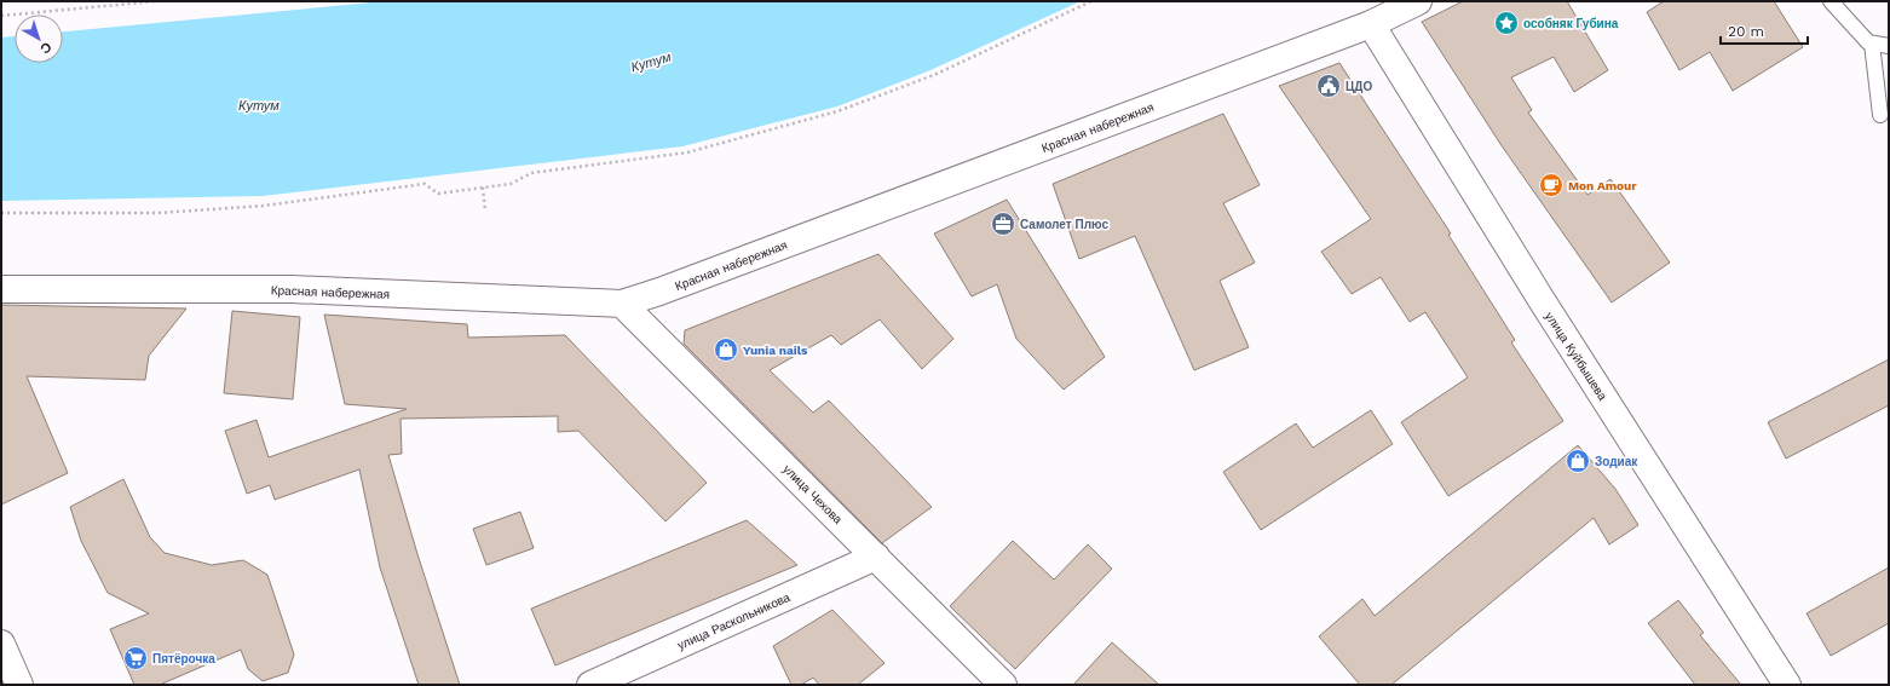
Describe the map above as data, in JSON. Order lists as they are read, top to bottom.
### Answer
{
  "streets": {
    "street": [
      "Красная набережная",
      "улица Куйбышева",
      "улица Чехова",
      "улица Раскольникова"
    ]
  },
  "crossings": [
    ["Красная набережная", "улица Куйбышева"],
    ["Красная набережная", "улица Чехова"],
    ["улица Чехова", "улица Раскольникова"]
  ],
  "water": ["Кутум"],
  "places": {
    "place": ["особняк Губина"],
    "public building": ["ЦДО"],
    "cafe": ["Mon Amour"],
    "office": ["Самолет Плюс"],
    "shop": ["Yunia nails", "Зодиак"],
    "supermarket": ["Пятёрочка"]
  },
  "scale_bar": "20 m",
  "north": "bottom right"
}
